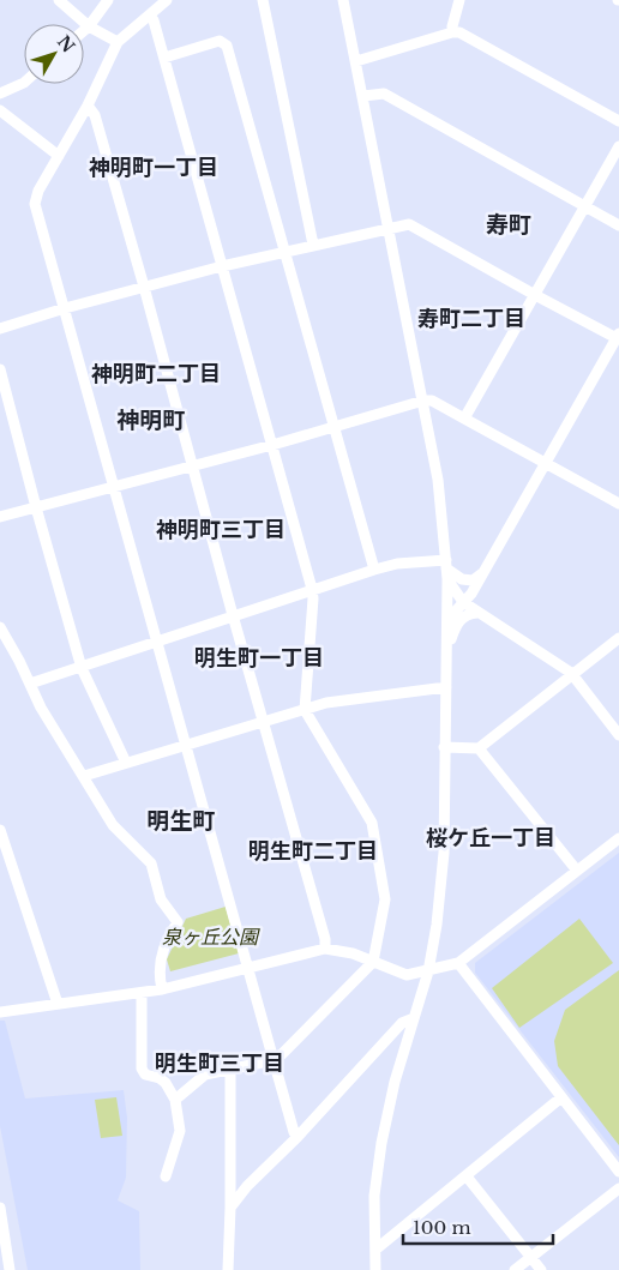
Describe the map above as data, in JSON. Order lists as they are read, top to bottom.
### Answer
{
  "districts": [
    "神明町一丁目",
    "寿町",
    "寿町二丁目",
    "神明町二丁目",
    "神明町",
    "神明町三丁目",
    "明生町一丁目",
    "明生町",
    "桜ケ丘一丁目",
    "明生町二丁目",
    "明生町三丁目"
  ],
  "parks": ["泉ヶ丘公園"],
  "scale_bar": "100 m",
  "north": "top right"
}
